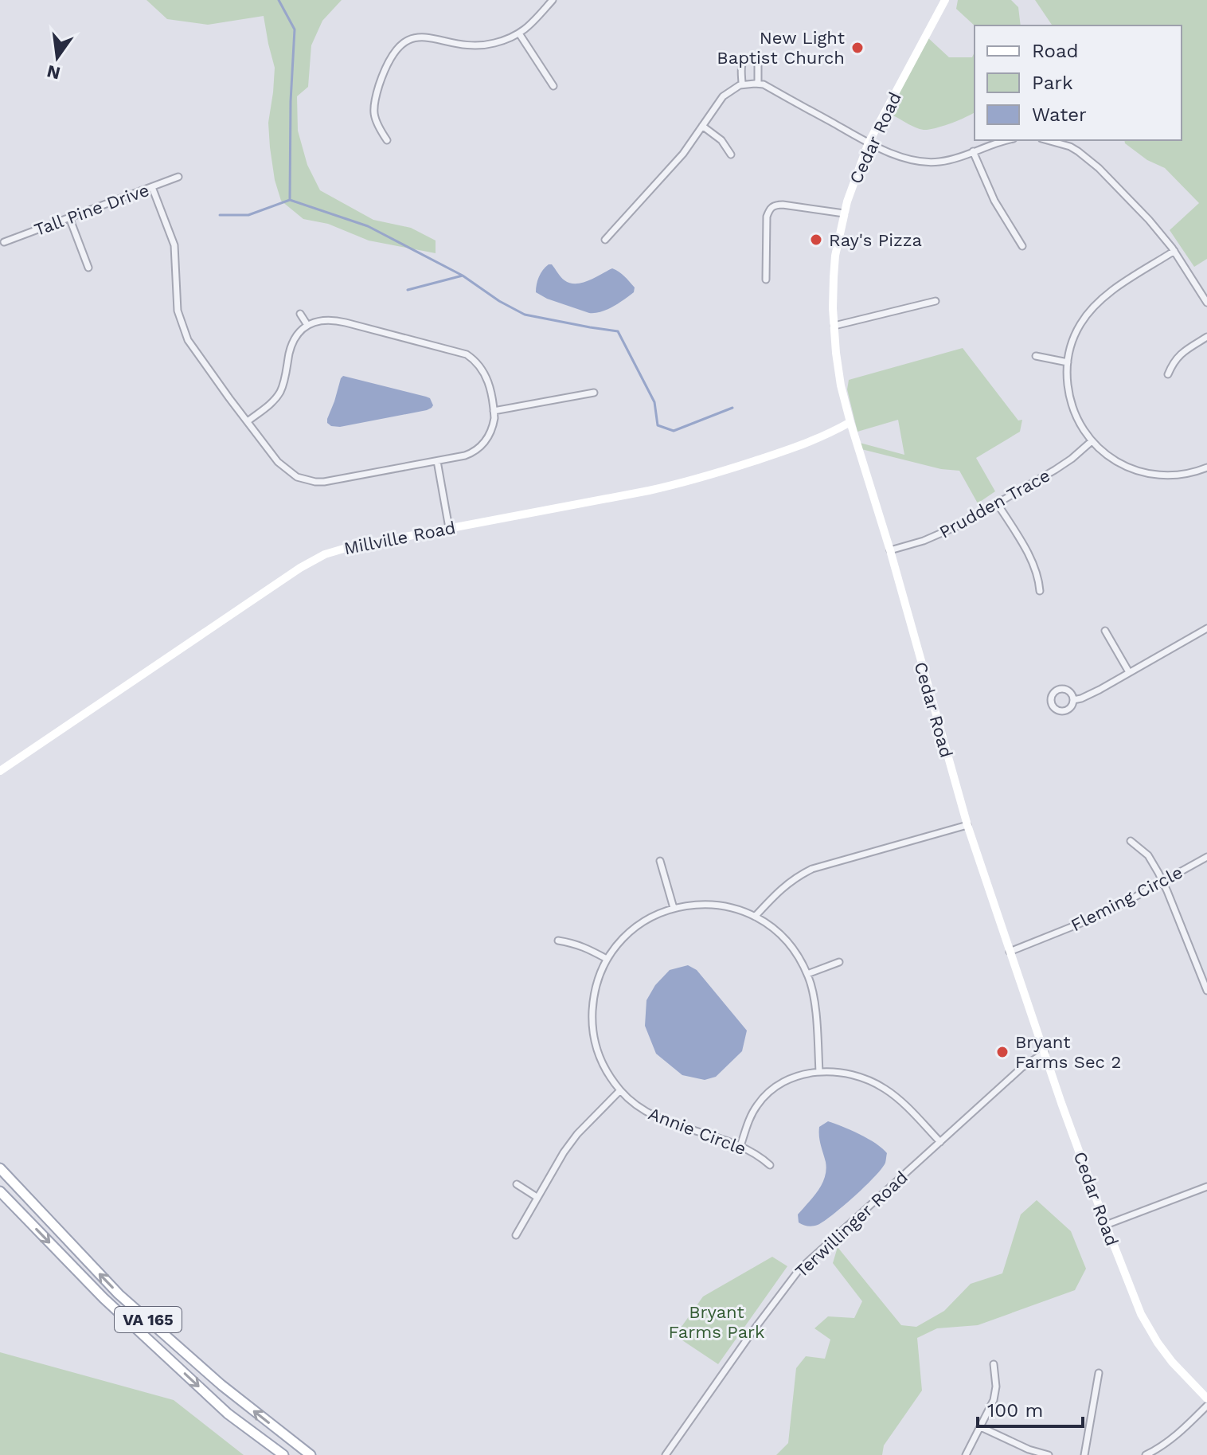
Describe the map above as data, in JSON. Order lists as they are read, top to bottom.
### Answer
{
  "streets": {
    "main road": ["VA 165"],
    "street": [
      "Cedar Road",
      "Tall Pine Drive",
      "Prudden Trace",
      "Millville Road",
      "Fleming Circle",
      "Annie Circle",
      "Terwillinger Road"
    ]
  },
  "crossings": [
    ["Cedar Road", "Prudden Trace"],
    ["Cedar Road", "Millville Road"],
    ["Cedar Road", "Fleming Circle"],
    ["Cedar Road", "Terwillinger Road"]
  ],
  "parks": ["Bryant Farms Park"],
  "places": ["New Light Baptist Church", "Ray's Pizza", "Bryant Farms Sec 2"],
  "legend": ["Road", "Park", "Water"],
  "scale_bar": "100 m",
  "north": "bottom"
}
